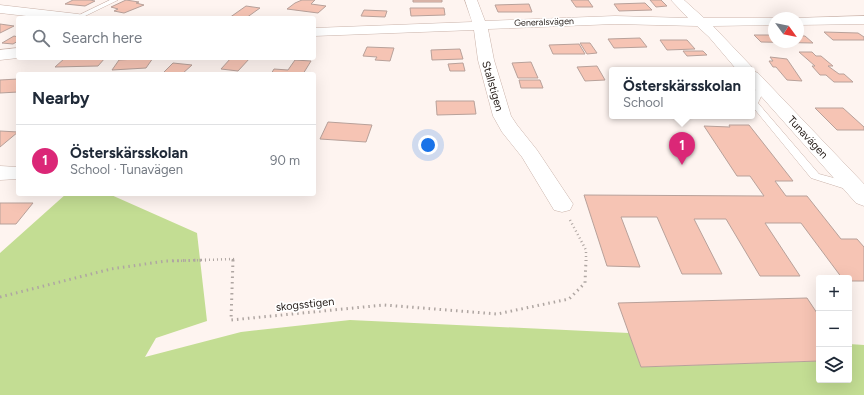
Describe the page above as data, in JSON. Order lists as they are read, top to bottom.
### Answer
{
  "streets": {
    "street": ["Generalsvägen", "Stallstigen", "Tunavägen"],
    "path": ["skogsstigen"]
  },
  "crossings": [
    ["Generalsvägen", "Stallstigen"],
    ["Stallstigen", "skogsstigen"]
  ],
  "north": "bottom right",
  "page": {
    "search": "Search here",
    "popup": ["Österskärsskolan", "School"],
    "heading": "Nearby",
    "list": [
      {
        "mark": "1",
        "name": "Österskärsskolan",
        "note": "School · Tunavägen",
        "value": "90 m"
      }
    ],
    "pins": "1",
    "map_buttons": ["+", "−"]
  }
}
